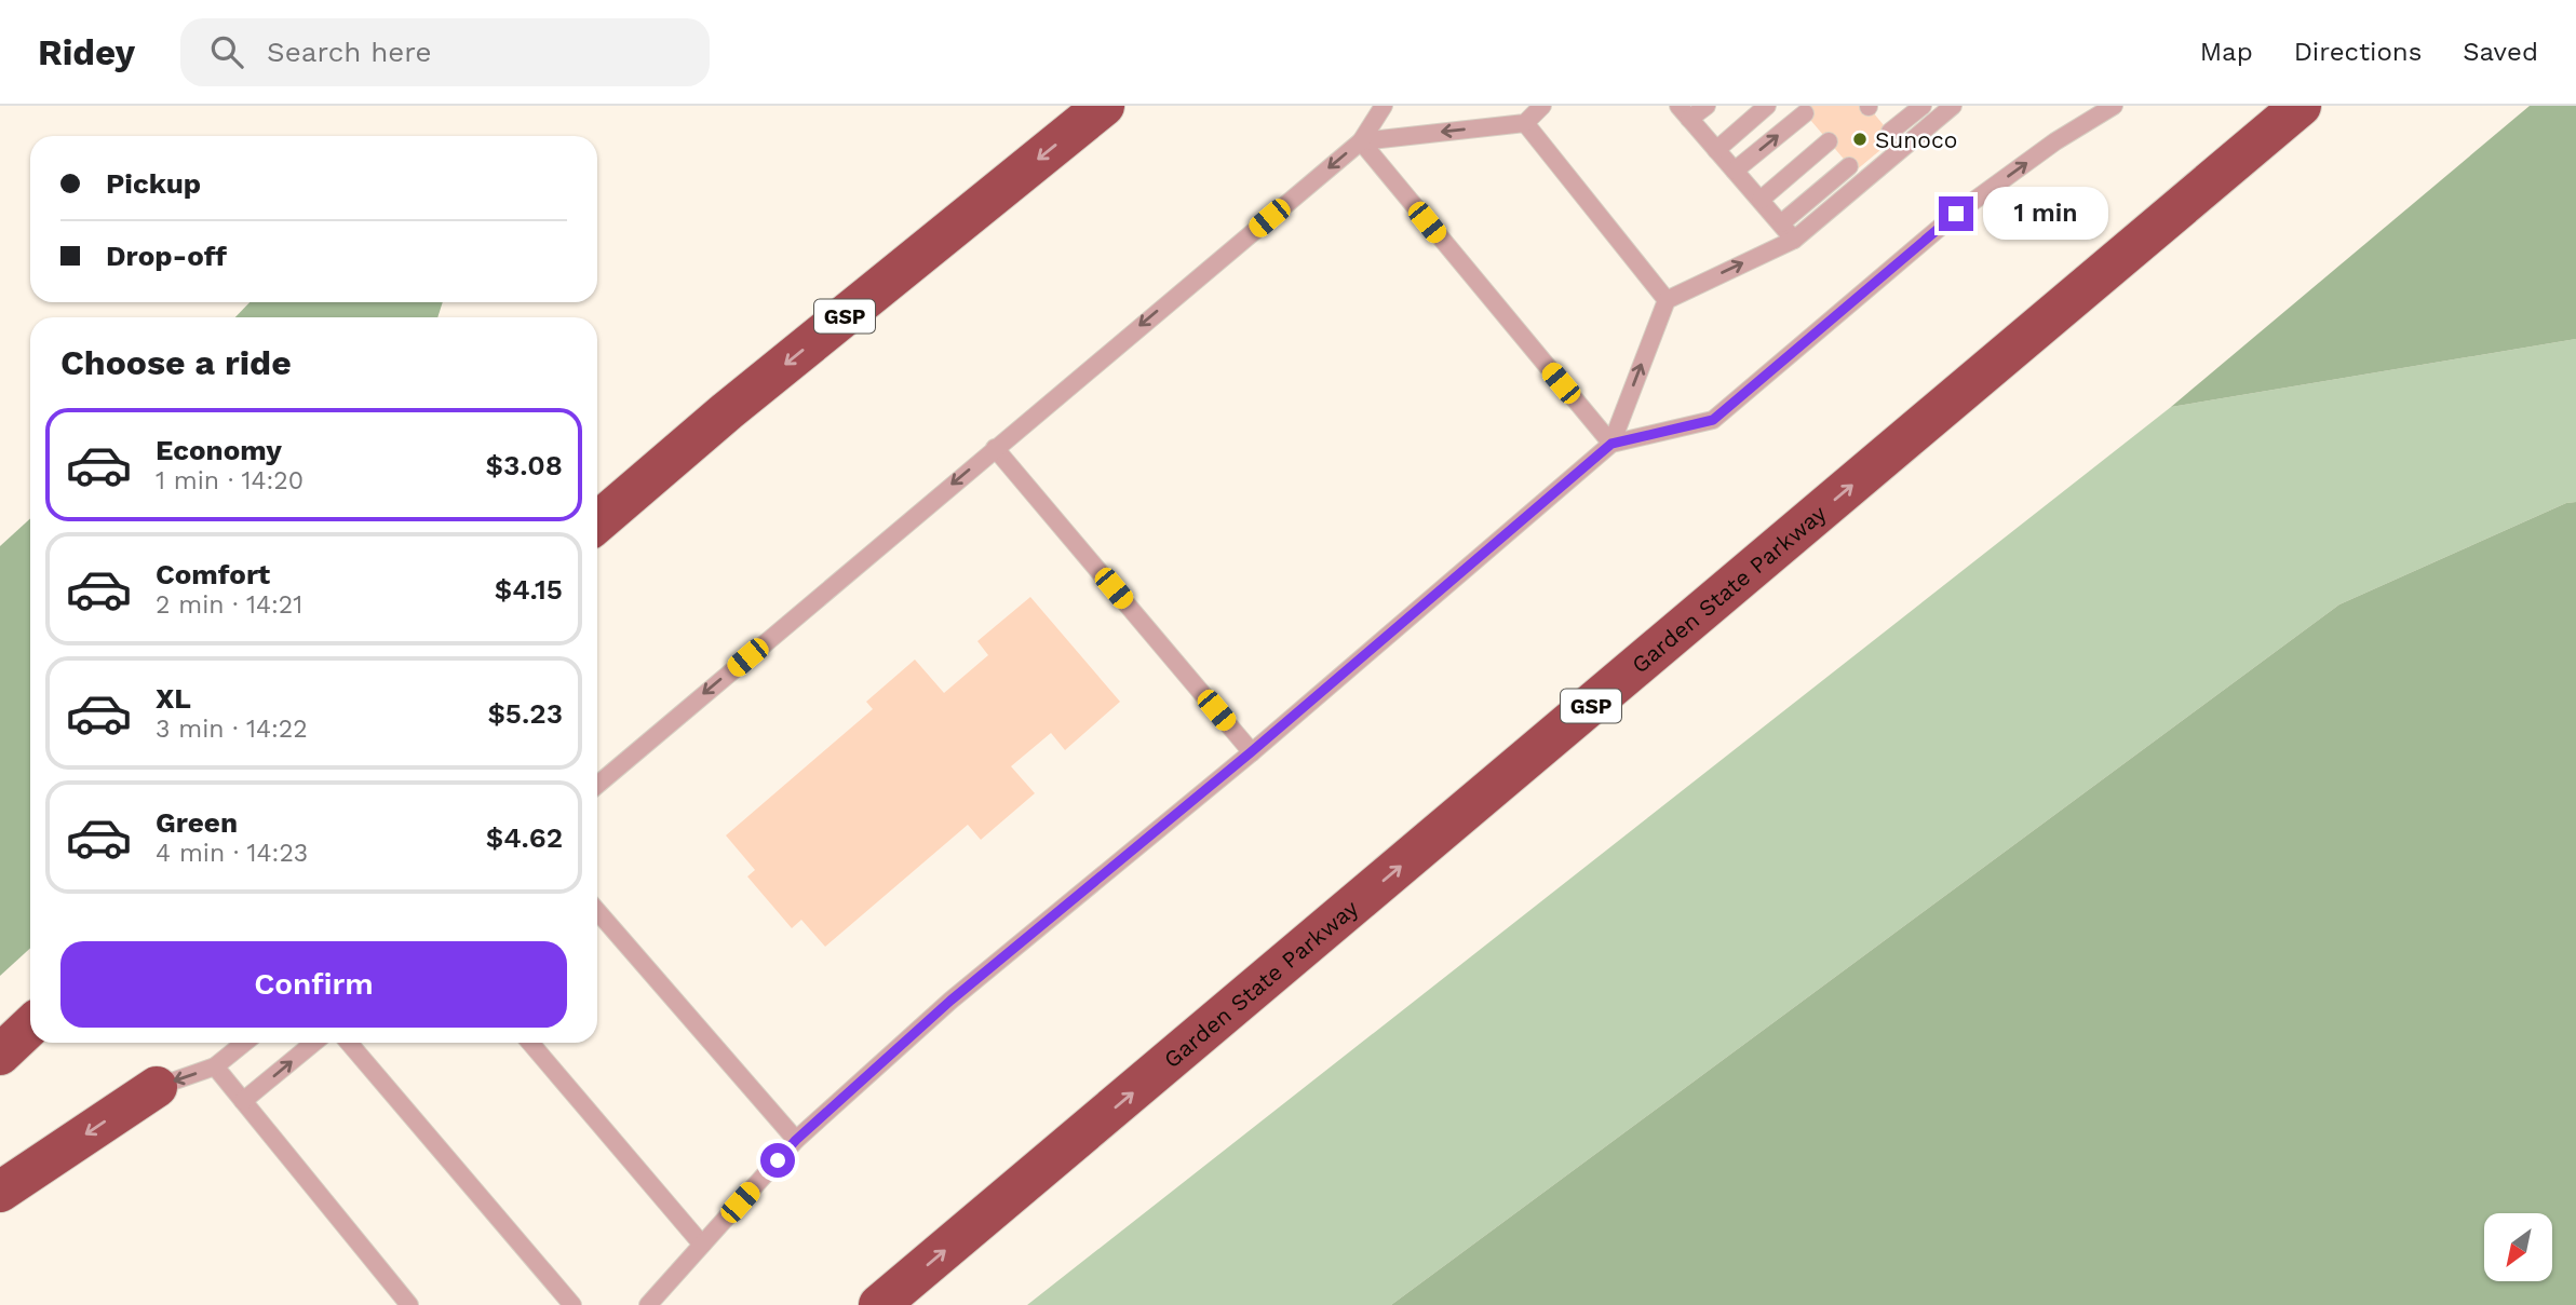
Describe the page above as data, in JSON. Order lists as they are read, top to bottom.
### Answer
{
  "streets": {
    "highway": ["GSP", "Garden State Parkway"]
  },
  "one_way": ["Garden State Parkway"],
  "places": ["Sunoco"],
  "north": "bottom left",
  "page": {
    "header": "Ridey",
    "search": "Search here",
    "nav": ["Map", "Directions", "Saved"],
    "banner": ["Pickup", "Drop-off"],
    "bubble": "1 min",
    "heading": "Choose a ride",
    "list": [
      {
        "name": "Economy",
        "note": "1 min · 14:20",
        "value": "$3.08"
      },
      {
        "name": "Comfort",
        "note": "2 min · 14:21",
        "value": "$4.15"
      },
      {
        "name": "XL",
        "note": "3 min · 14:22",
        "value": "$5.23"
      },
      {
        "name": "Green",
        "note": "4 min · 14:23",
        "value": "$4.62"
      }
    ],
    "buttons": "Confirm"
  }
}
